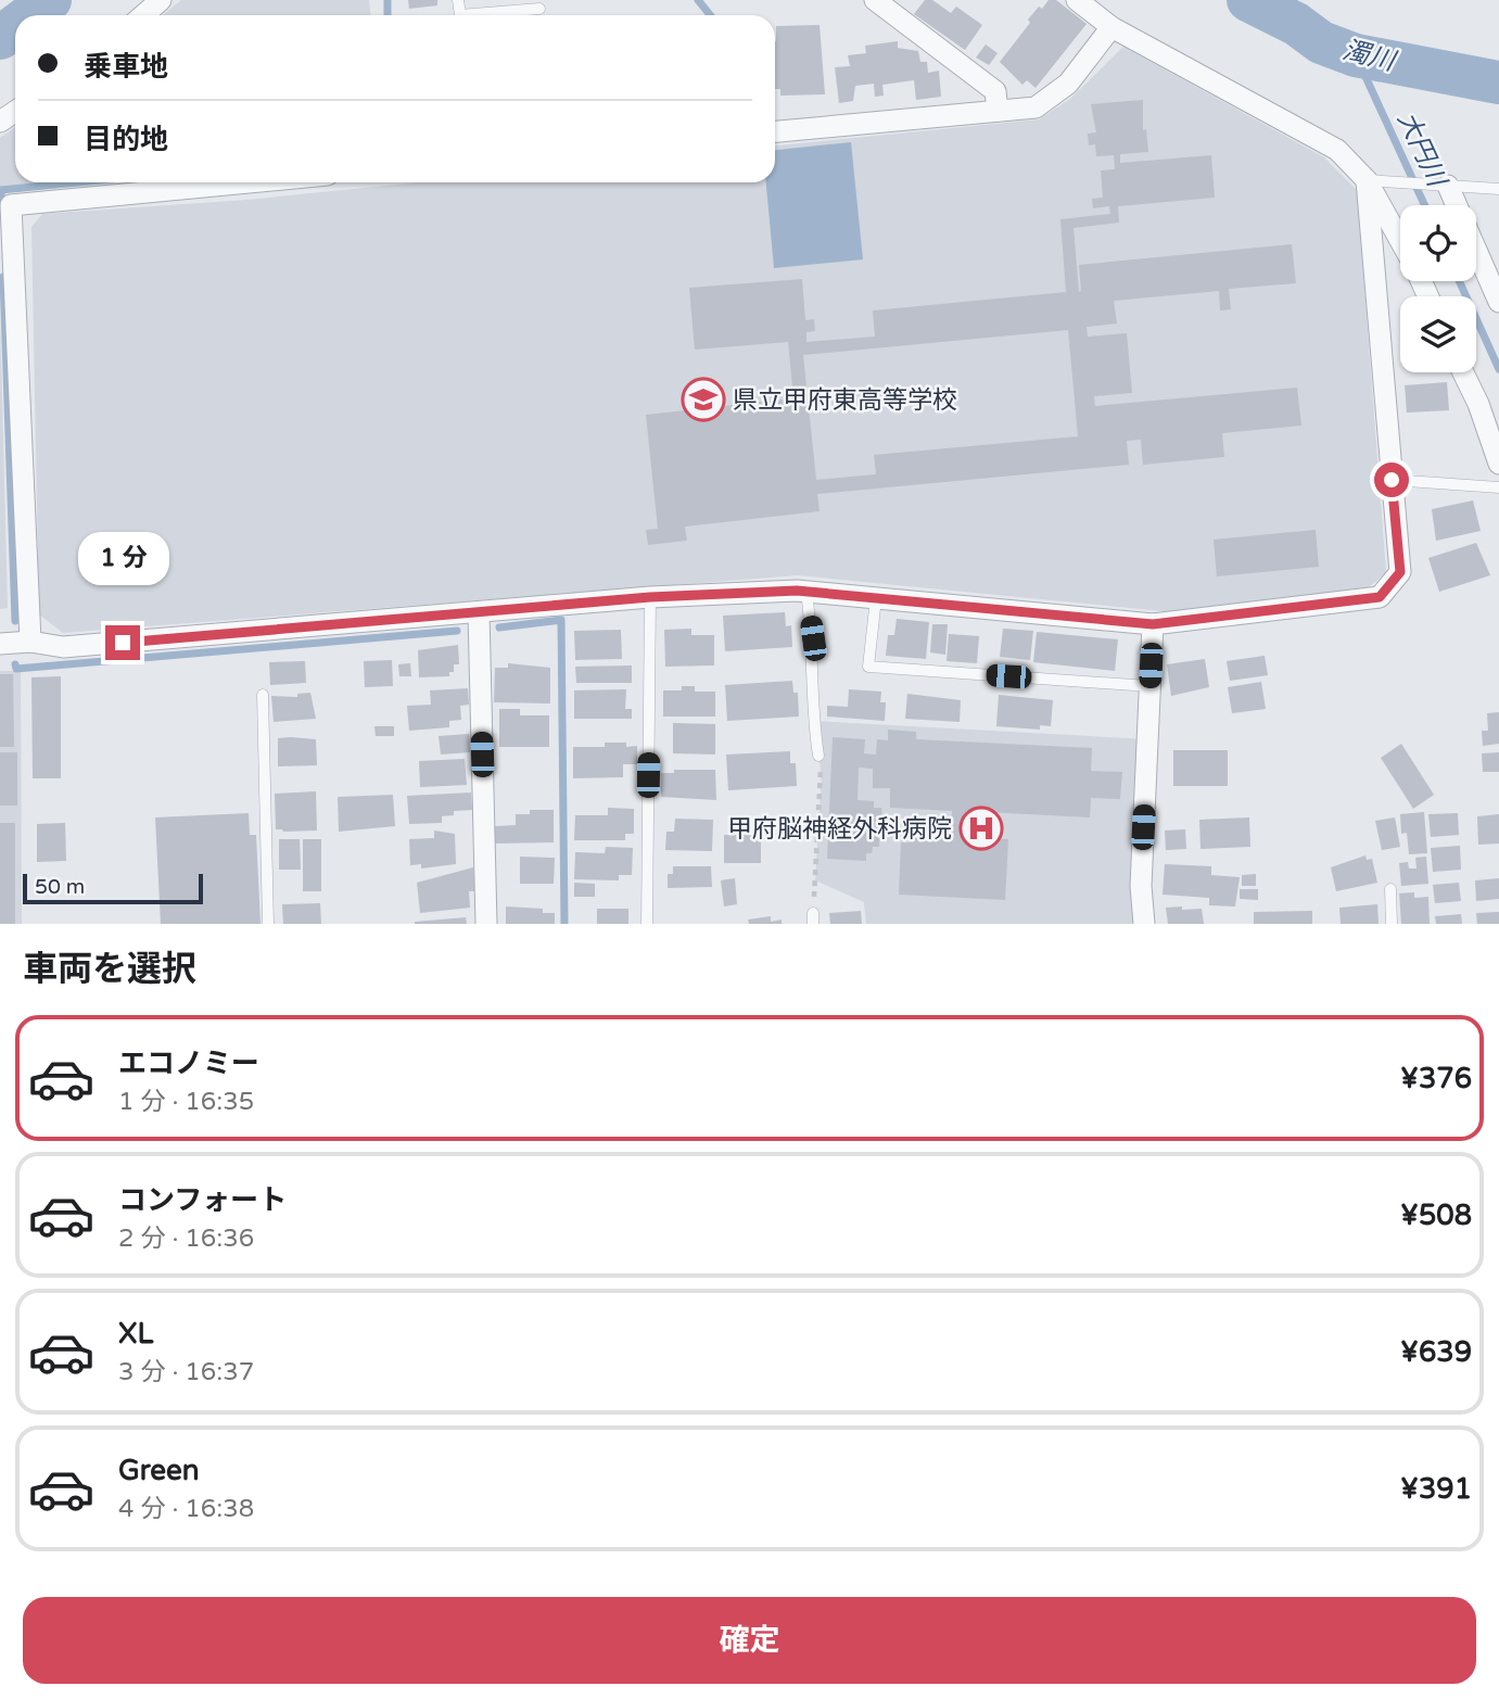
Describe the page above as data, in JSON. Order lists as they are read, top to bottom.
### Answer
{
  "water": ["濁川", "大円川"],
  "places": {
    "school or university": ["県立甲府東高等学校"],
    "hospital": ["甲府脳神経外科病院"]
  },
  "scale_bar": "50 m",
  "page": {
    "banner": ["乗車地", "目的地"],
    "bubble": "1 分",
    "scale": "50 m",
    "heading": "車両を選択",
    "list": [
      {
        "name": "エコノミー",
        "note": "1 分 · 16:35",
        "value": "¥376"
      },
      {
        "name": "コンフォート",
        "note": "2 分 · 16:36",
        "value": "¥508"
      },
      {
        "name": "XL",
        "note": "3 分 · 16:37",
        "value": "¥639"
      },
      {
        "name": "Green",
        "note": "4 分 · 16:38",
        "value": "¥391"
      }
    ],
    "buttons": "確定"
  }
}
